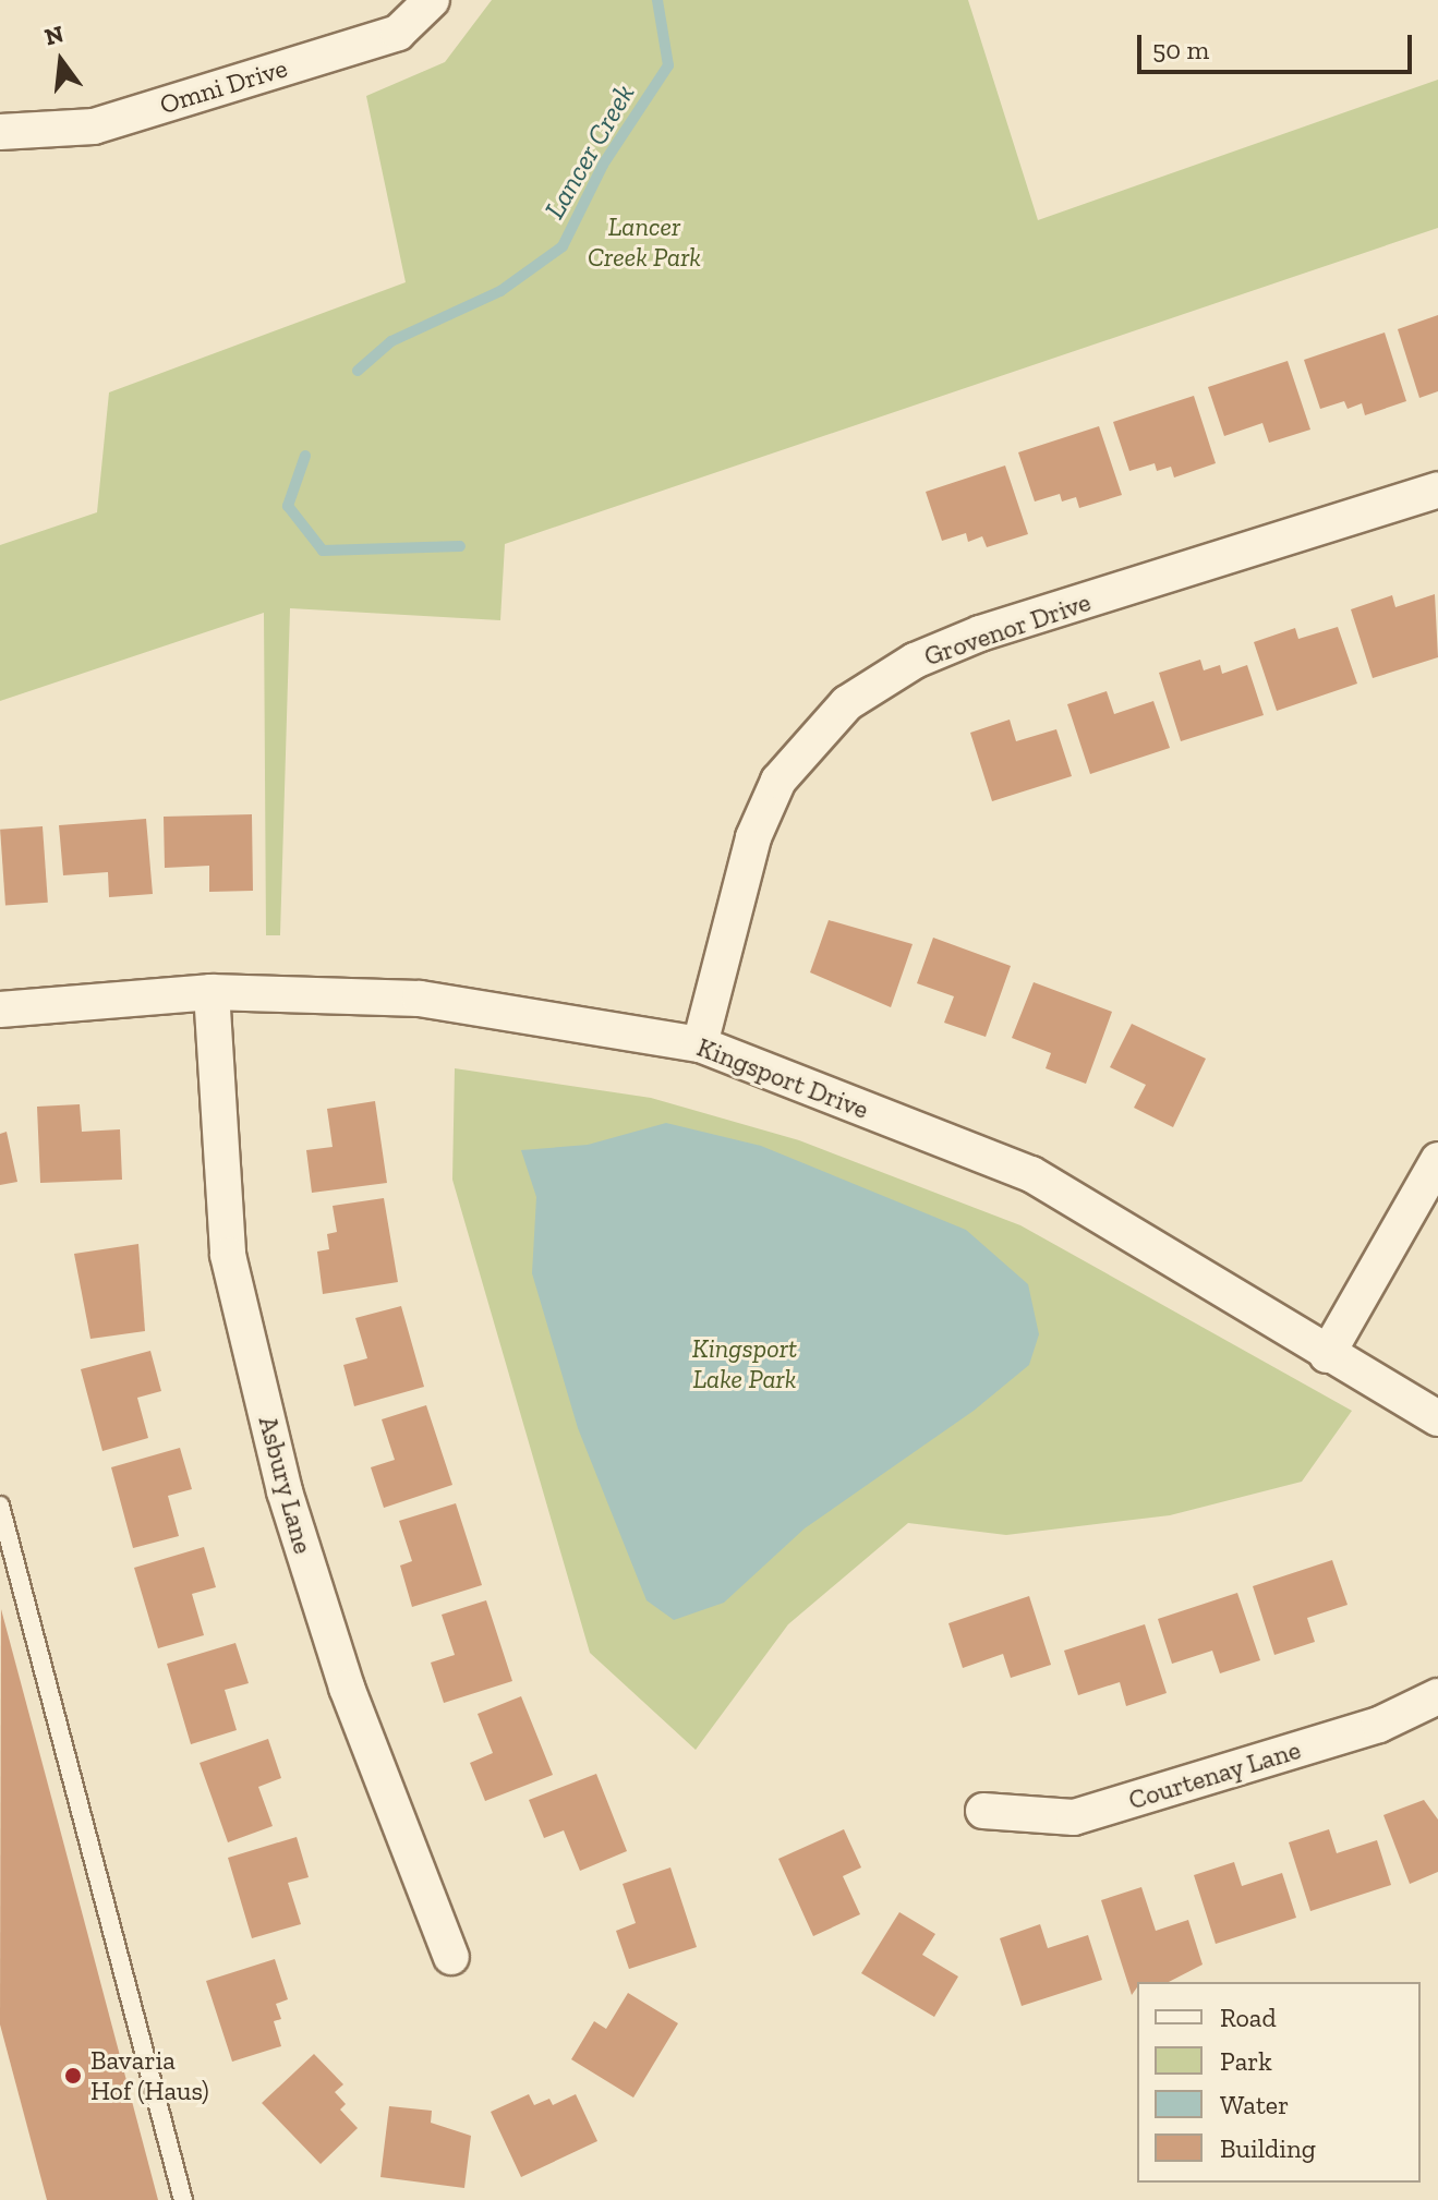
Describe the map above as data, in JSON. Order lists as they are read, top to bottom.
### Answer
{
  "streets": {
    "street": [
      "Omni Drive",
      "Grovenor Drive",
      "Kingsport Drive",
      "Asbury Lane",
      "Courtenay Lane"
    ]
  },
  "crossings": [
    ["Grovenor Drive", "Kingsport Drive"],
    ["Kingsport Drive", "Asbury Lane"]
  ],
  "water": ["Lancer Creek"],
  "parks": ["Lancer Creek Park", "Kingsport Lake Park"],
  "places": ["Bavaria Hof (Haus)"],
  "legend": [
    "Road",
    "Park",
    "Water",
    "Building"
  ],
  "scale_bar": "50 m",
  "north": "top"
}
